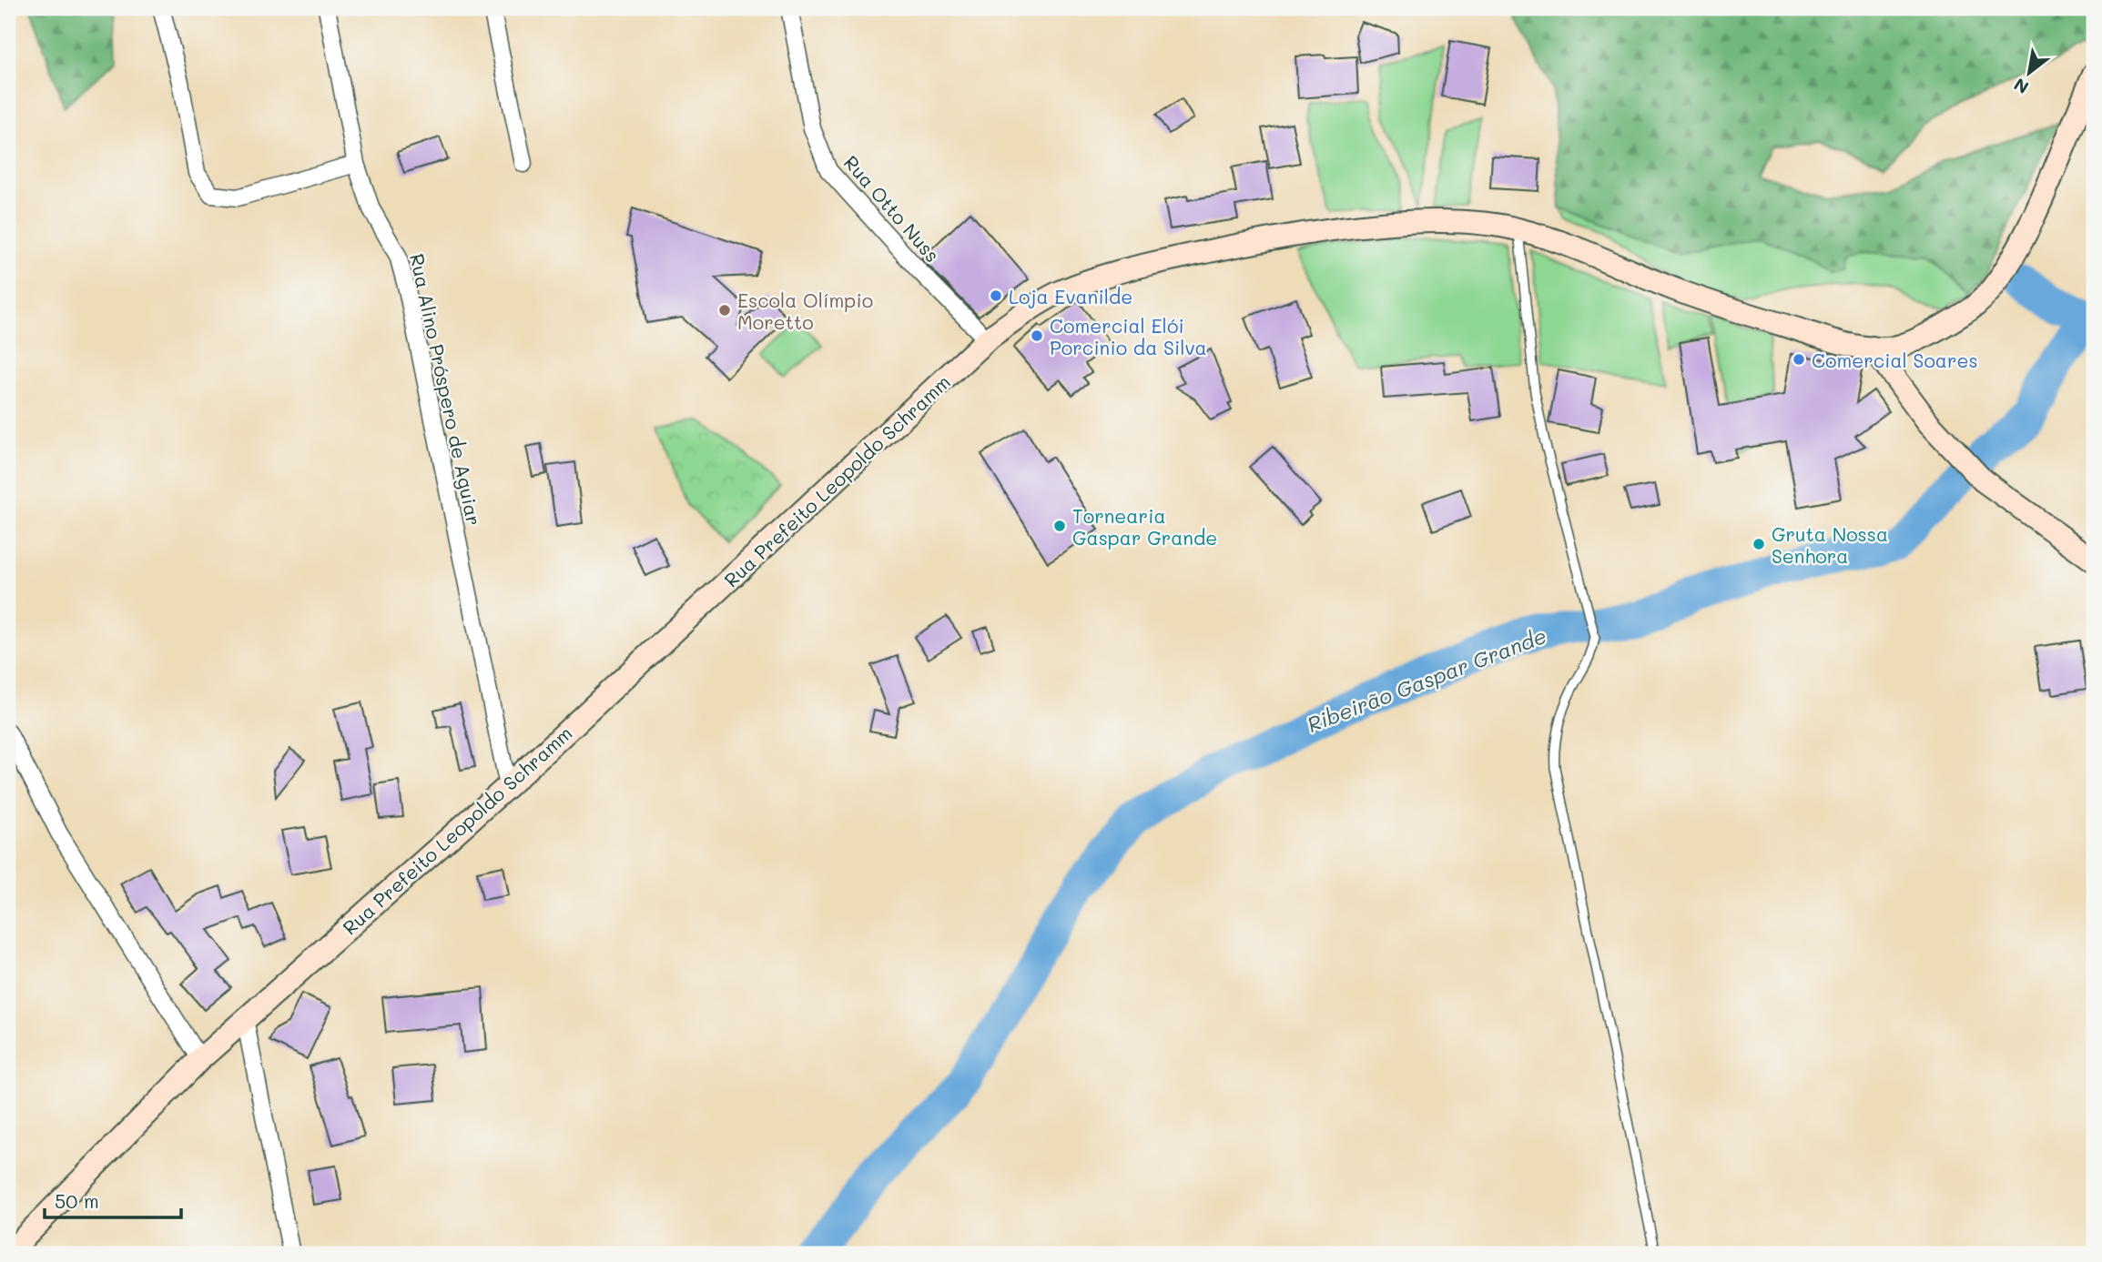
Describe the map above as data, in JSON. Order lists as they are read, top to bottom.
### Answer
{
  "streets": {
    "street": ["Rua Otto Nuss", "Rua Alino Próspero de Aguiar", "Rua Prefeito Leopoldo Schramm"]
  },
  "crossings": [
    ["Rua Otto Nuss", "Rua Prefeito Leopoldo Schramm"],
    ["Rua Alino Próspero de Aguiar", "Rua Prefeito Leopoldo Schramm"]
  ],
  "water": ["Ribeirão Gaspar Grande"],
  "places": [
    "Loja Evanilde",
    "Escola Olímpio Moretto",
    "Comercial Elói Porcinio da Silva",
    "Comercial Soares",
    "Tornearia Gaspar Grande",
    "Gruta Nossa Senhora"
  ],
  "scale_bar": "50 m",
  "north": "bottom left"
}
